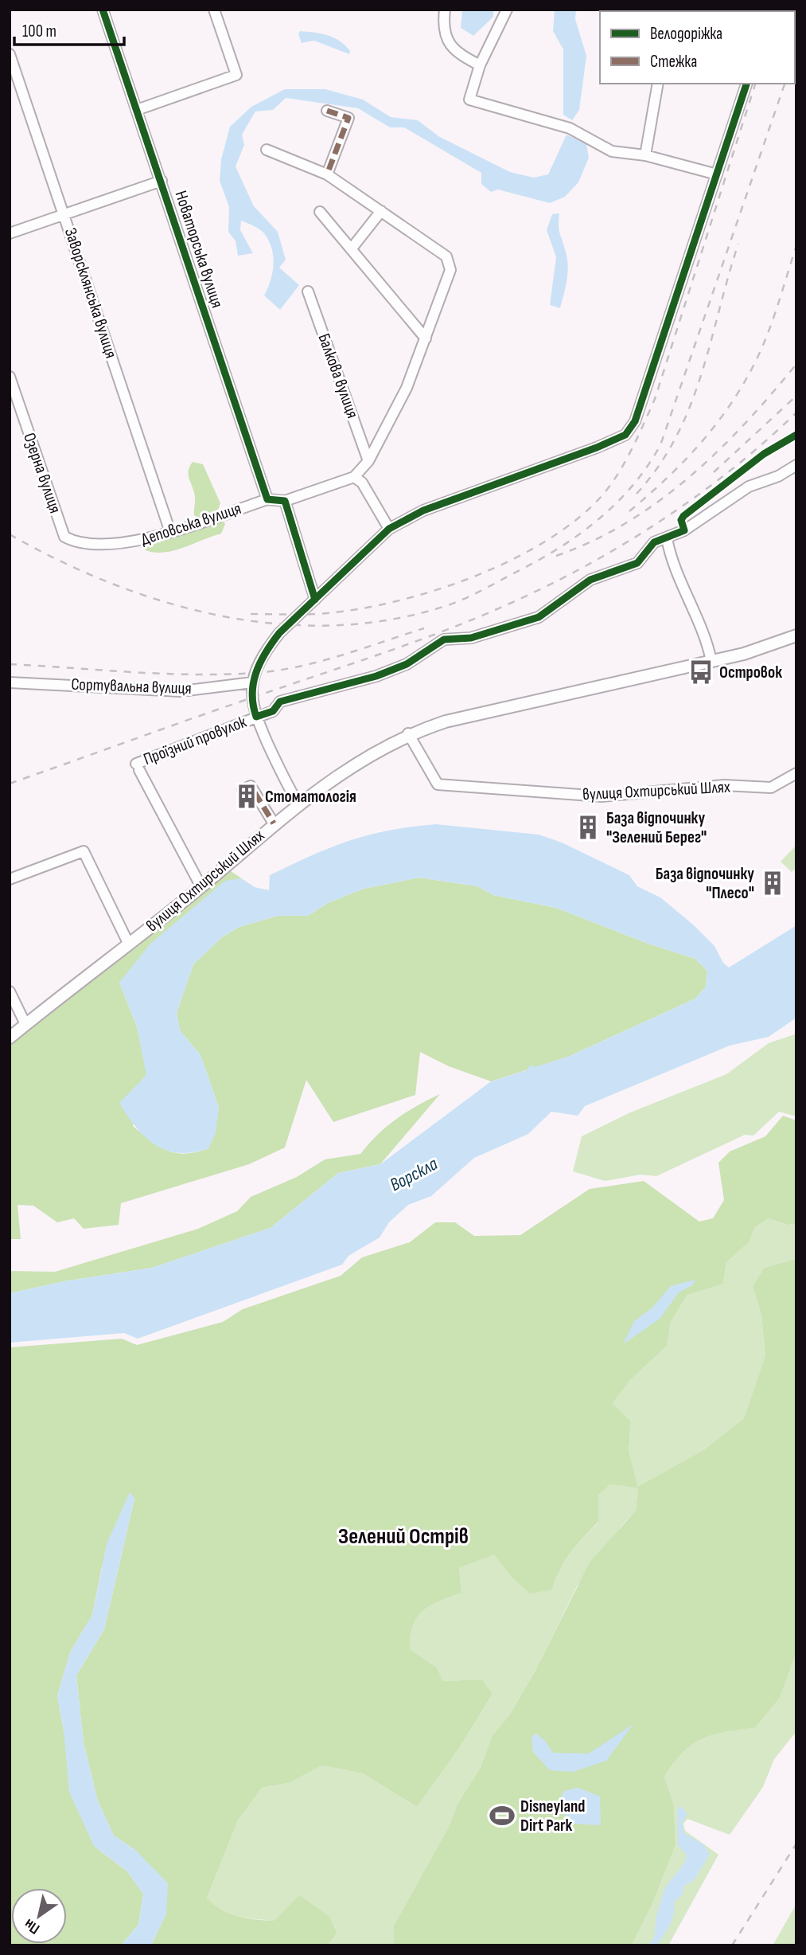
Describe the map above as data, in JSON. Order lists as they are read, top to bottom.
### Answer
{
  "streets": {
    "main road": ["вулиця Охтирський Шлях"],
    "street": [
      "Новаторська вулиця",
      "Заворсклянська вулиця",
      "Балкова вулиця",
      "Озерна вулиця",
      "Деповська вулиця",
      "Сортувальна вулиця",
      "Проїзний провулок"
    ]
  },
  "crossings": [
    ["Новаторська вулиця", "Деповська вулиця"],
    ["Заворсклянська вулиця", "Деповська вулиця"],
    ["Балкова вулиця", "Деповська вулиця"],
    ["Озерна вулиця", "Деповська вулиця"],
    ["Проїзний провулок", "вулиця Охтирський Шлях"]
  ],
  "districts": ["Зелений Острів"],
  "water": ["Ворскла"],
  "places": {
    "bus stop": ["Островок"],
    "building": ["Стоматологія", "База відпочинку \"Зелений Берег\"", "База відпочинку \"Плесо\""],
    "sports": ["Disneyland Dirt Park"]
  },
  "legend": ["Велодоріжка", "Стежка"],
  "scale_bar": "100 m",
  "north": "bottom left"
}
